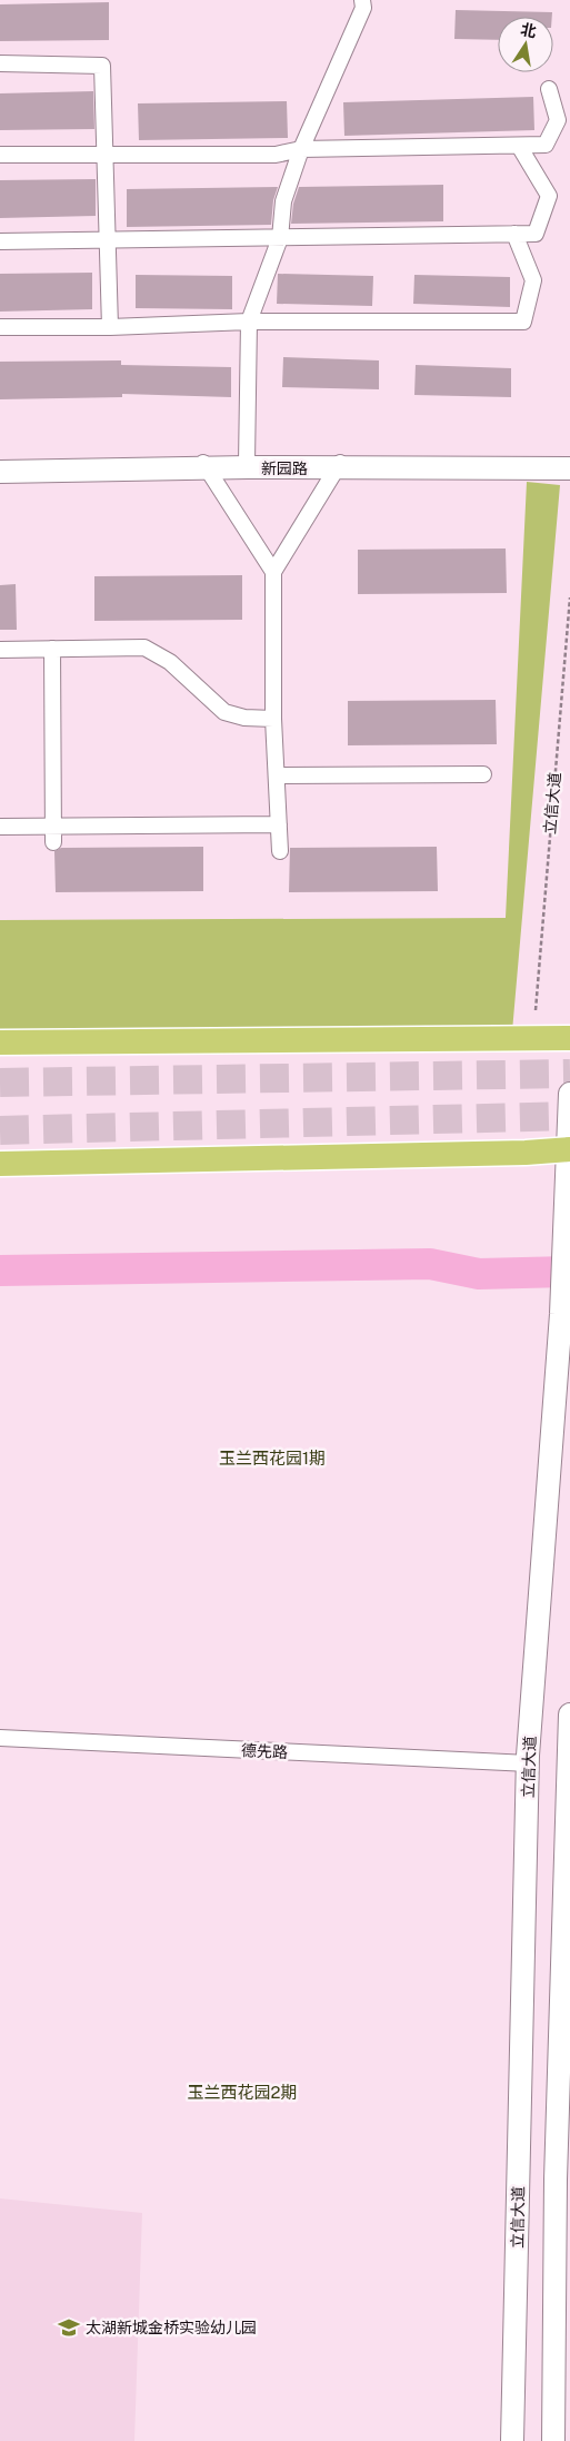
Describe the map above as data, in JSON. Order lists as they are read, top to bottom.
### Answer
{
  "streets": {
    "street": ["新园路", "立信大道", "德先路"]
  },
  "crossings": [
    ["立信大道", "德先路"]
  ],
  "districts": ["玉兰西花园1期", "玉兰西花园2期"],
  "places": {
    "school or university": ["太湖新城金桥实验幼儿园"]
  },
  "north": "top"
}
